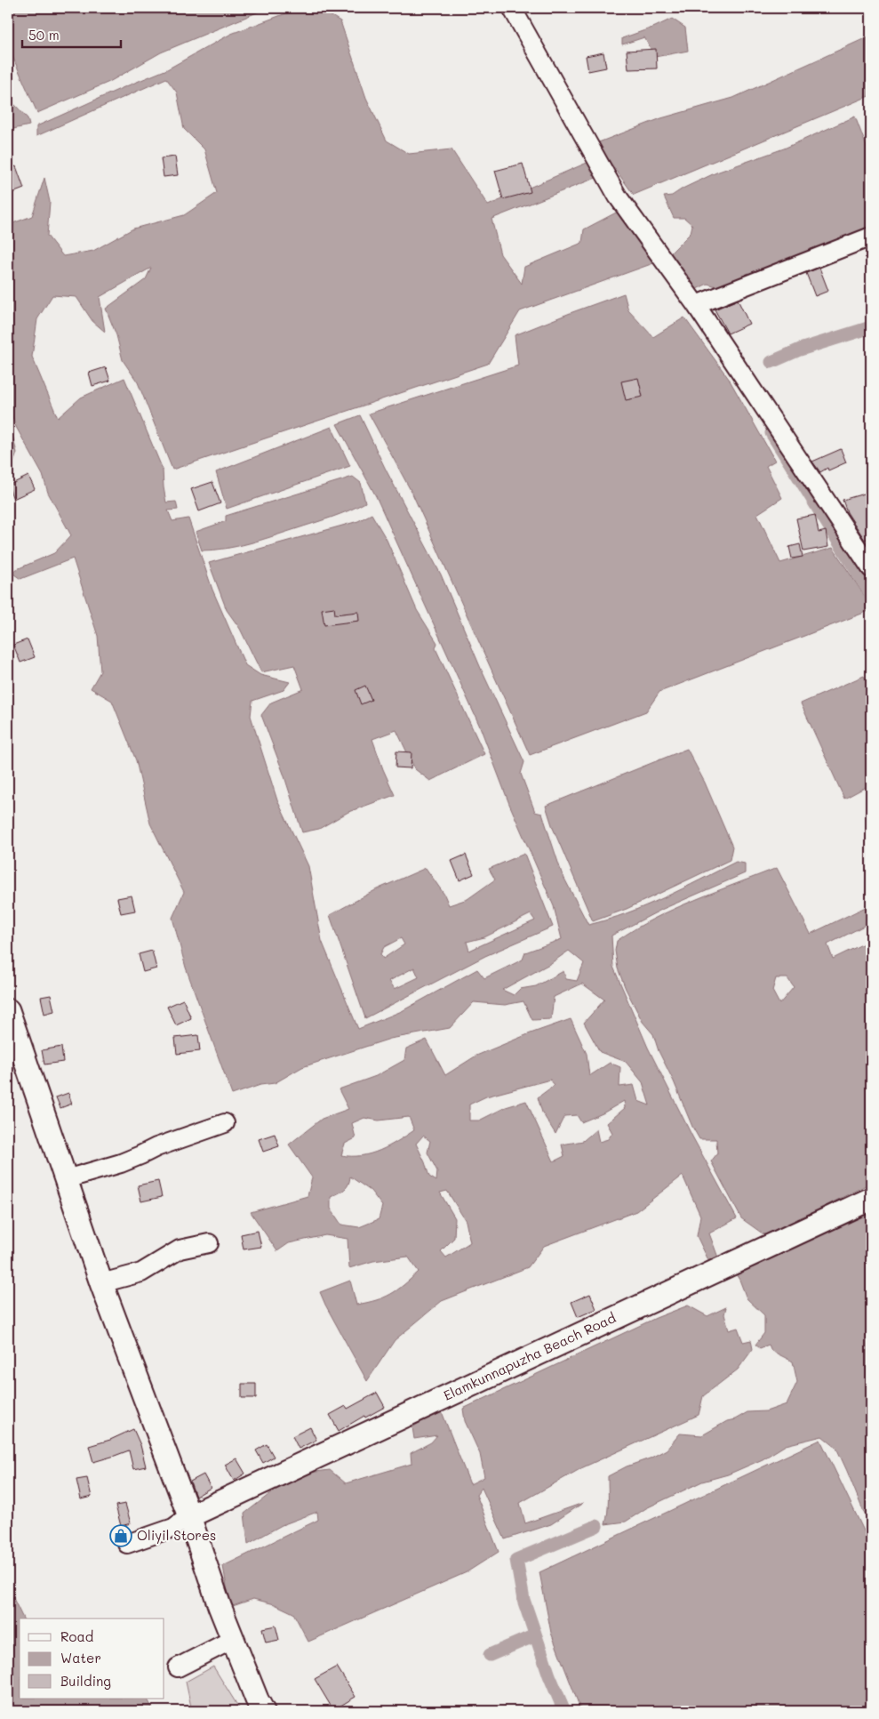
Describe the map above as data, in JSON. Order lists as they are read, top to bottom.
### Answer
{
  "streets": {
    "main road": ["Elamkunnapuzha Beach Road"]
  },
  "places": {
    "shop": ["Oliyil Stores"]
  },
  "legend": ["Road", "Water", "Building"],
  "scale_bar": "50 m"
}
